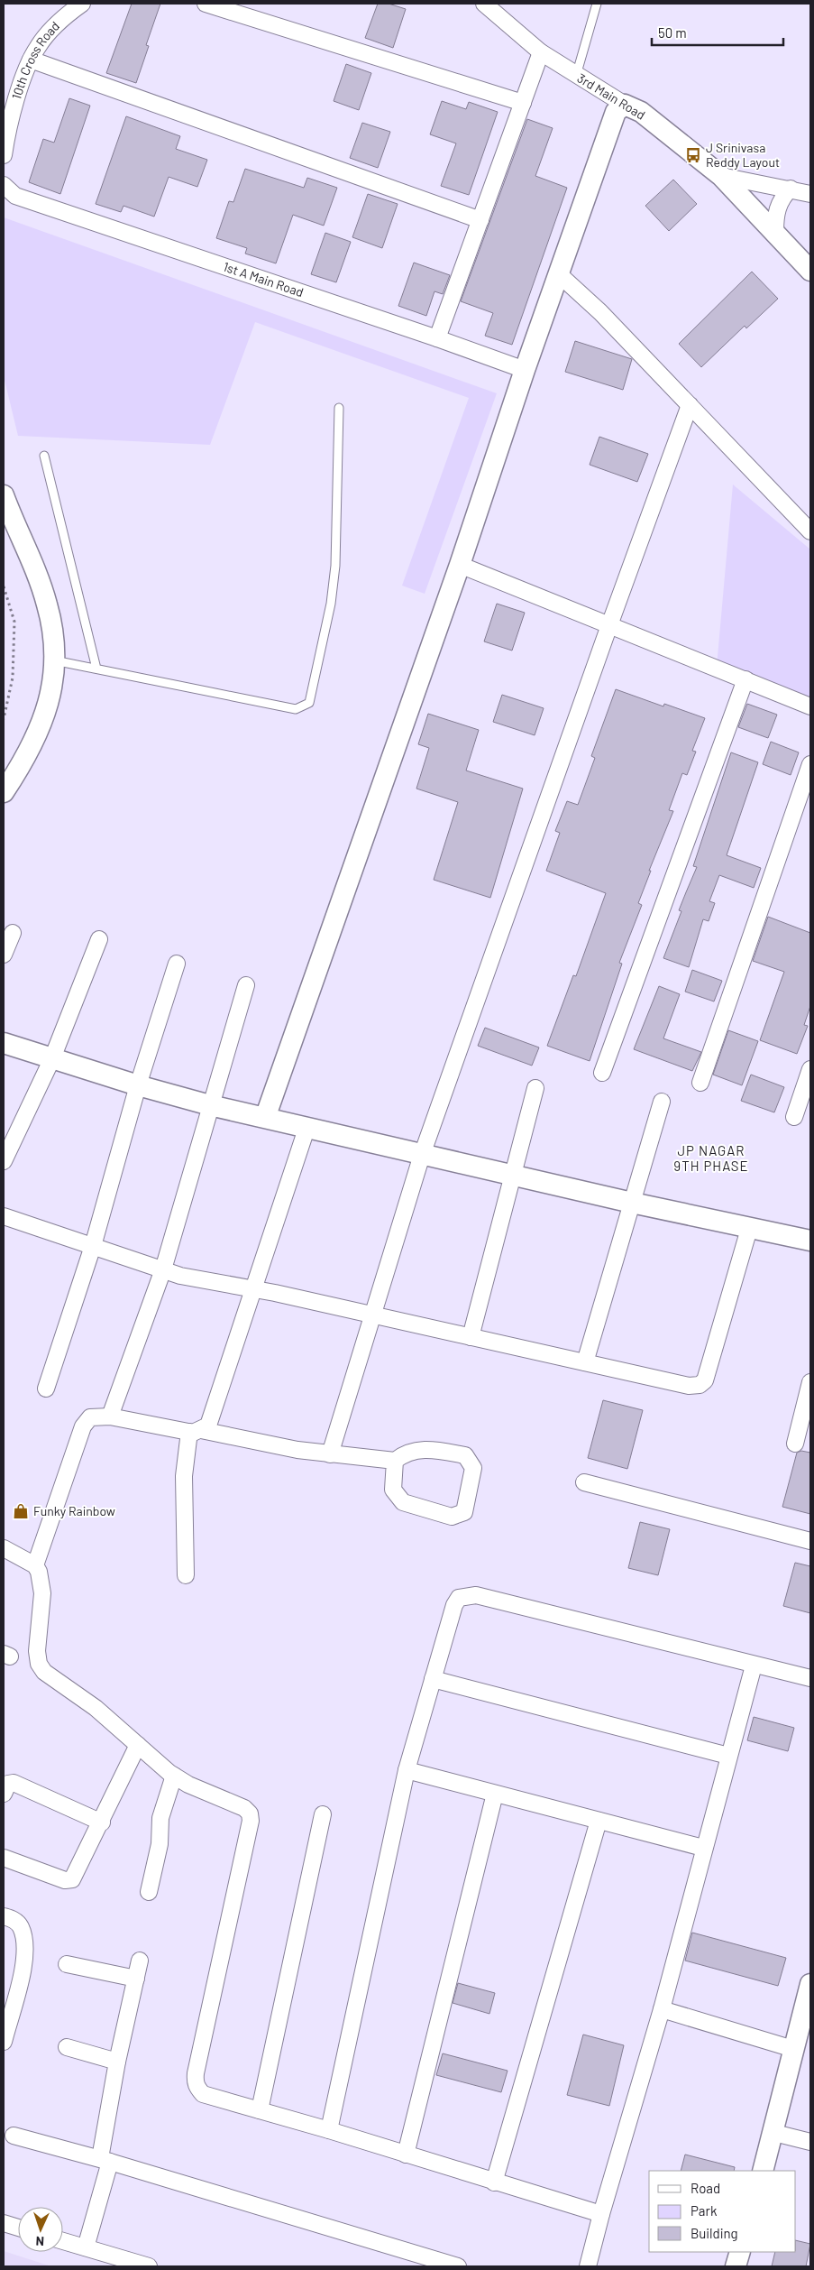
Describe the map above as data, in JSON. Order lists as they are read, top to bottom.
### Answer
{
  "streets": {
    "street": ["10th Cross Road", "3rd Main Road", "1st A Main Road"]
  },
  "districts": ["JP NAGAR 9TH PHASE"],
  "places": {
    "bus stop": ["J Srinivasa Reddy Layout"],
    "shop": ["Funky Rainbow"]
  },
  "legend": ["Road", "Park", "Building"],
  "scale_bar": "50 m",
  "north": "bottom"
}
